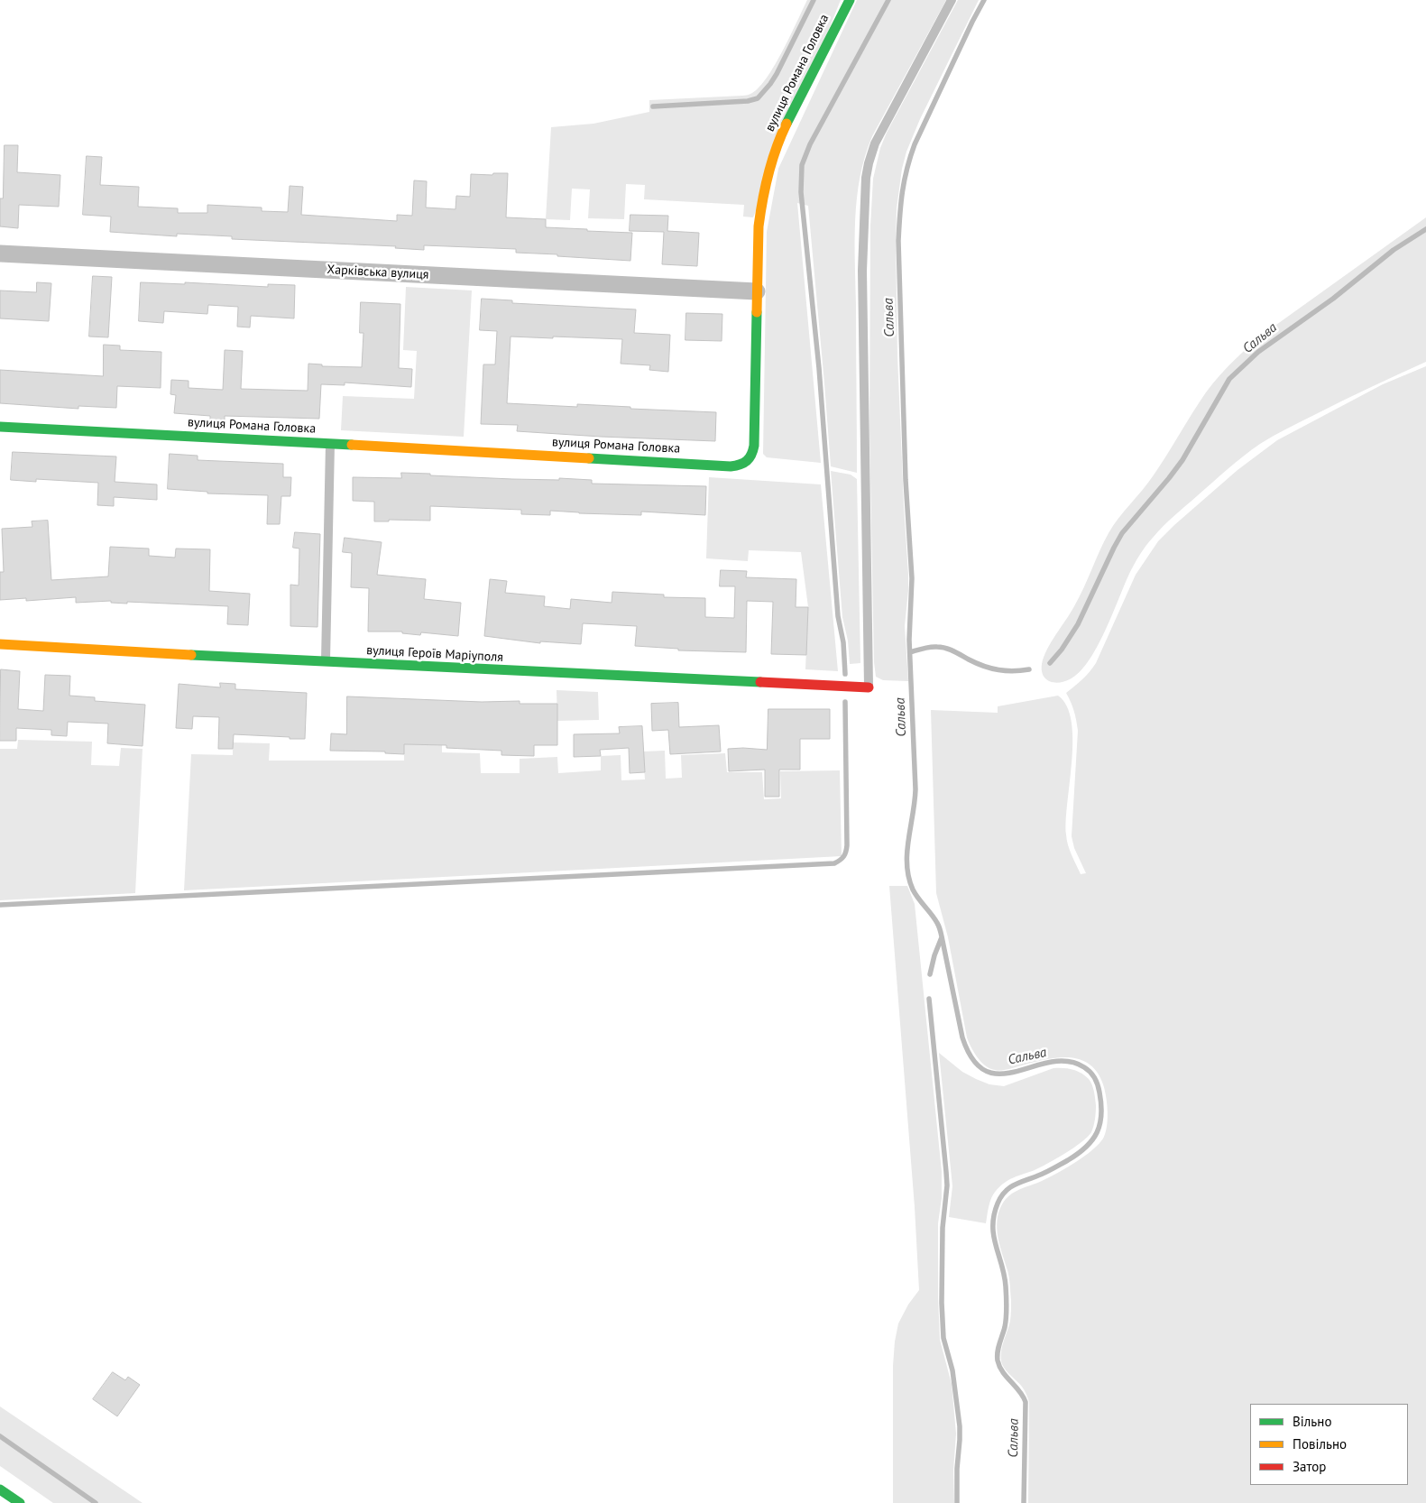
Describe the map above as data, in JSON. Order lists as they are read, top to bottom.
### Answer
{
  "streets": {
    "main road": ["вулиця Романа Головка", "вулиця Героїв Маріуполя"],
    "street": ["Харківська вулиця"]
  },
  "crossings": [
    ["вулиця Романа Головка", "Харківська вулиця"]
  ],
  "water": ["Сальва"],
  "legend": ["Вільно", "Повільно", "Затор"]
}
